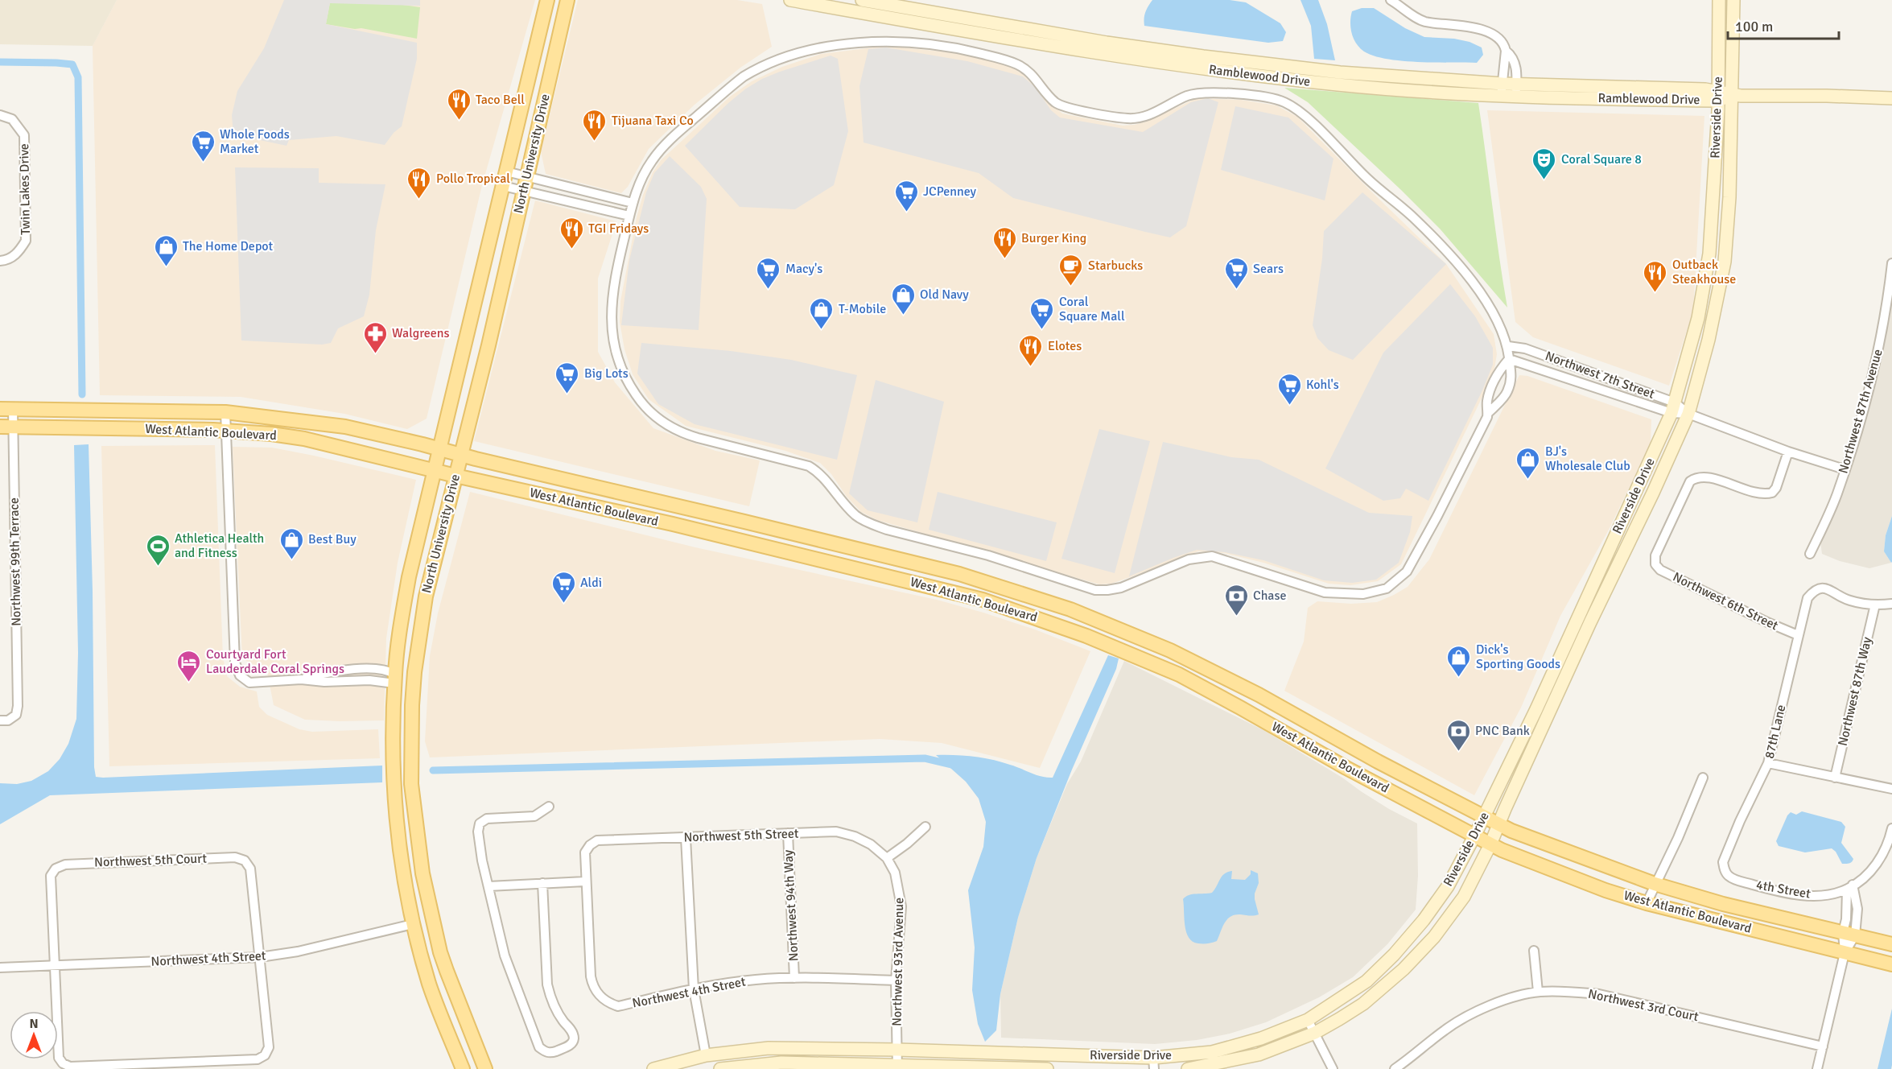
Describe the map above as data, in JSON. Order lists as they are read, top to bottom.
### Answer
{
  "streets": {
    "main road": ["North University Drive", "West Atlantic Boulevard"],
    "street": [
      "Ramblewood Drive",
      "Riverside Drive",
      "Twin Lakes Drive",
      "Northwest 7th Street",
      "Northwest 87th Avenue",
      "Northwest 99th Terrace",
      "Northwest 6th Street",
      "Northwest 87th Way",
      "87th Lane",
      "Northwest 5th Street",
      "Northwest 5th Court",
      "4th Street",
      "Northwest 94th Way",
      "Northwest 4th Street",
      "Northwest 93rd Avenue",
      "Northwest 3rd Court"
    ]
  },
  "crossings": [
    ["Ramblewood Drive", "Riverside Drive"],
    ["Riverside Drive", "Northwest 7th Street"],
    ["Riverside Drive", "West Atlantic Boulevard"],
    ["Riverside Drive", "Northwest 93rd Avenue"],
    ["North University Drive", "West Atlantic Boulevard"],
    ["North University Drive", "Northwest 4th Street"],
    ["Northwest 7th Street", "Northwest 87th Avenue"],
    ["Northwest 7th Street", "Northwest 6th Street"],
    ["West Atlantic Boulevard", "Northwest 99th Terrace"],
    ["Northwest 6th Street", "87th Lane"],
    ["Northwest 87th Way", "87th Lane"],
    ["87th Lane", "4th Street"],
    ["Northwest 5th Street", "Northwest 94th Way"],
    ["Northwest 5th Street", "Northwest 4th Street"],
    ["Northwest 5th Street", "Northwest 93rd Avenue"],
    ["Northwest 5th Court", "Northwest 4th Street"],
    ["Northwest 94th Way", "Northwest 4th Street"],
    ["Northwest 4th Street", "Northwest 93rd Avenue"]
  ],
  "places": {
    "restaurant": [
      "Taco Bell",
      "Tijuana Taxi Co",
      "Pollo Tropical",
      "TGI Fridays",
      "Burger King",
      "Outback Steakhouse",
      "Elotes"
    ],
    "supermarket": [
      "Whole Foods Market",
      "JCPenney",
      "Macy's",
      "Sears",
      "Coral Square Mall",
      "Big Lots",
      "Kohl's",
      "Aldi"
    ],
    "theatre": ["Coral Square 8"],
    "shop": [
      "The Home Depot",
      "Old Navy",
      "T-Mobile",
      "BJ's Wholesale Club",
      "Best Buy",
      "Dick's Sporting Goods"
    ],
    "cafe": ["Starbucks"],
    "pharmacy": ["Walgreens"],
    "sports": ["Athletica Health and Fitness"],
    "bank": ["Chase", "PNC Bank"],
    "hotel": ["Courtyard Fort Lauderdale Coral Springs"]
  },
  "scale_bar": "100 m",
  "north": "top"
}
